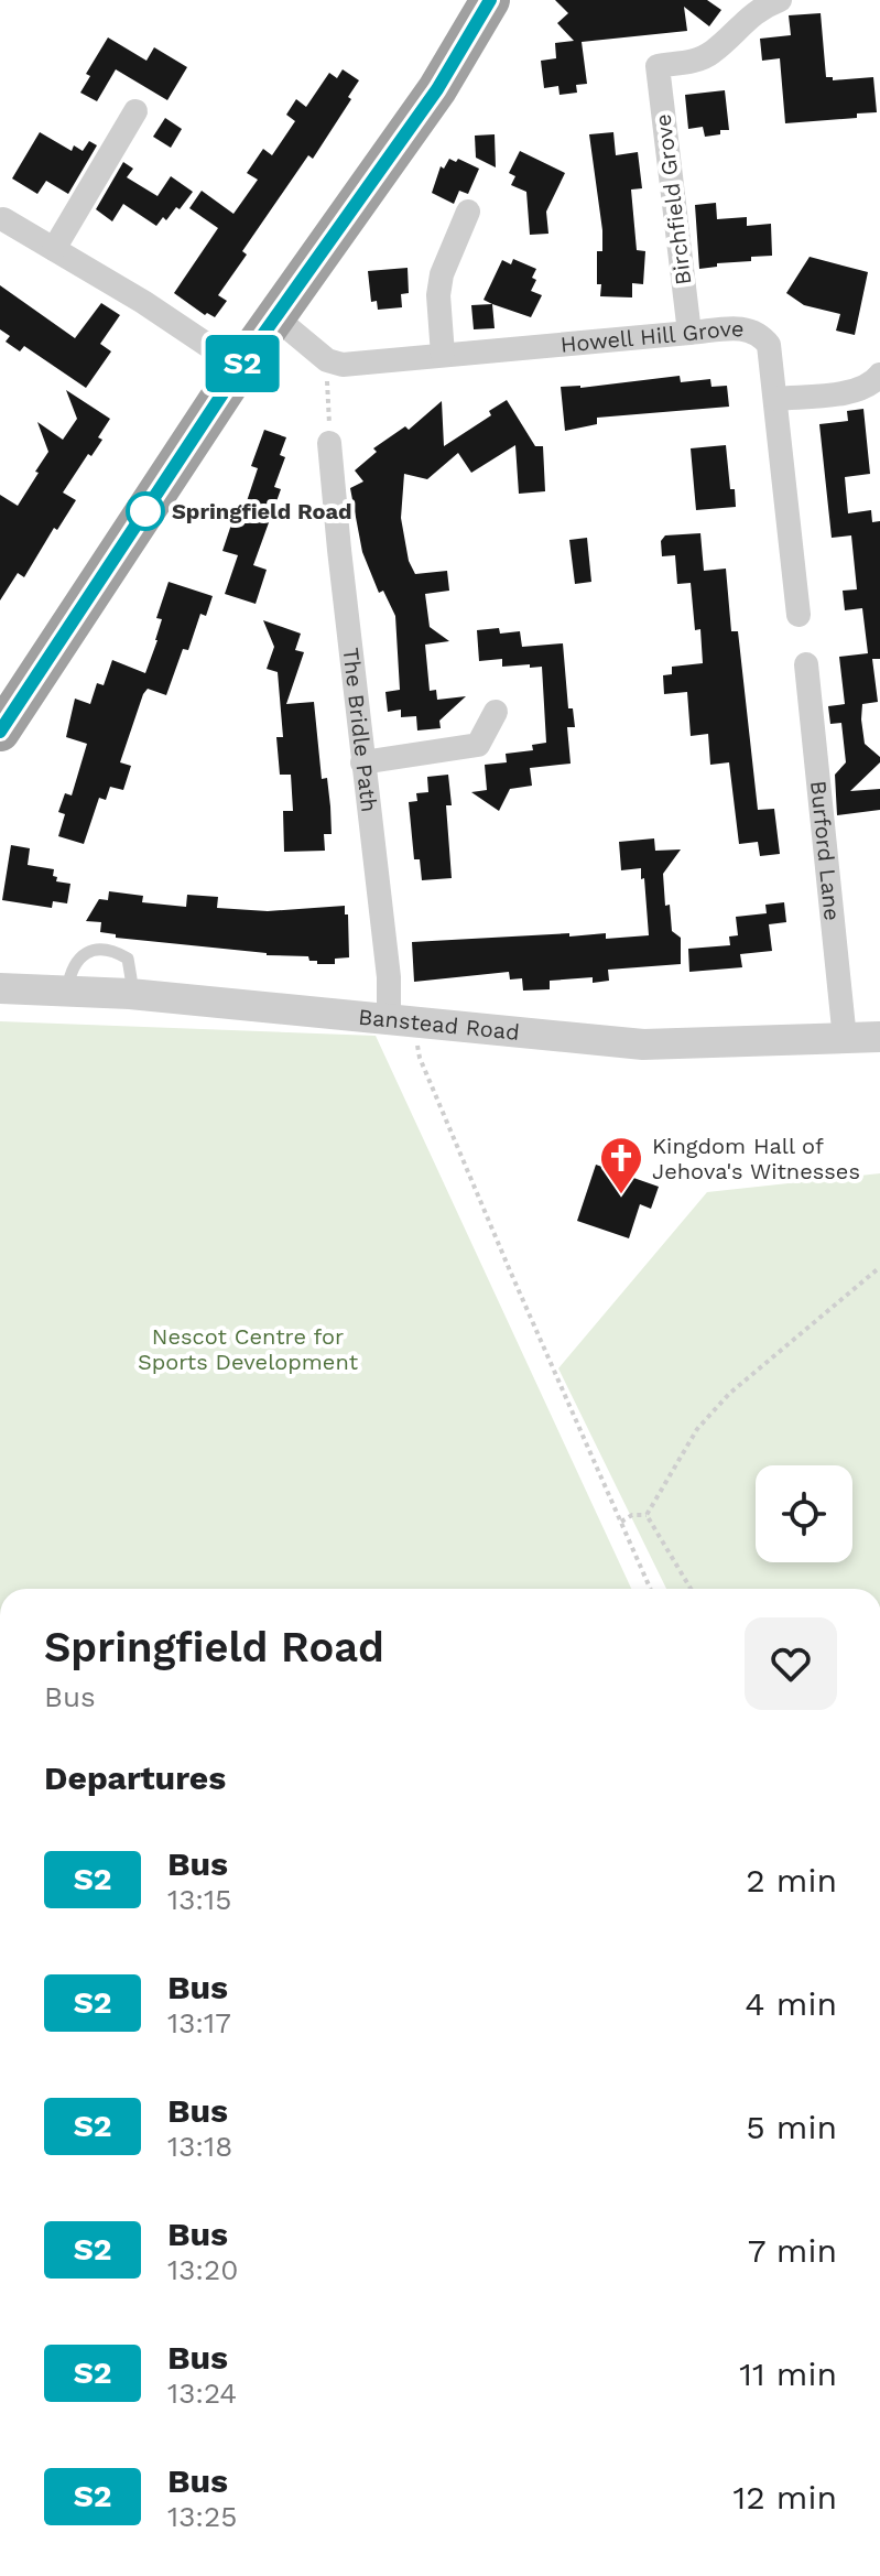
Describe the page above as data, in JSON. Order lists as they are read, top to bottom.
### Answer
{
  "streets": {
    "street": [
      "Birchfield Grove",
      "Howell Hill Grove",
      "The Bridle Path",
      "Burford Lane",
      "Banstead Road"
    ]
  },
  "crossings": [
    ["Birchfield Grove", "Howell Hill Grove"],
    ["The Bridle Path", "Banstead Road"],
    ["Burford Lane", "Banstead Road"]
  ],
  "parks": ["Nescot Centre for Sports Development"],
  "places": {
    "other": ["Springfield Road"],
    "church": ["Kingdom Hall of Jehova's Witnesses"]
  },
  "lines": ["bus line S2"],
  "page": {
    "on_map": "S2",
    "heading": [
      ["Springfield Road", "Bus"],
      "Departures"
    ],
    "list": [
      {
        "mark": "S2",
        "name": "Bus",
        "note": "13:15",
        "value": "2 min"
      },
      {
        "mark": "S2",
        "name": "Bus",
        "note": "13:17",
        "value": "4 min"
      },
      {
        "mark": "S2",
        "name": "Bus",
        "note": "13:18",
        "value": "5 min"
      },
      {
        "mark": "S2",
        "name": "Bus",
        "note": "13:20",
        "value": "7 min"
      },
      {
        "mark": "S2",
        "name": "Bus",
        "note": "13:24",
        "value": "11 min"
      },
      {
        "mark": "S2",
        "name": "Bus",
        "note": "13:25",
        "value": "12 min"
      }
    ]
  }
}
